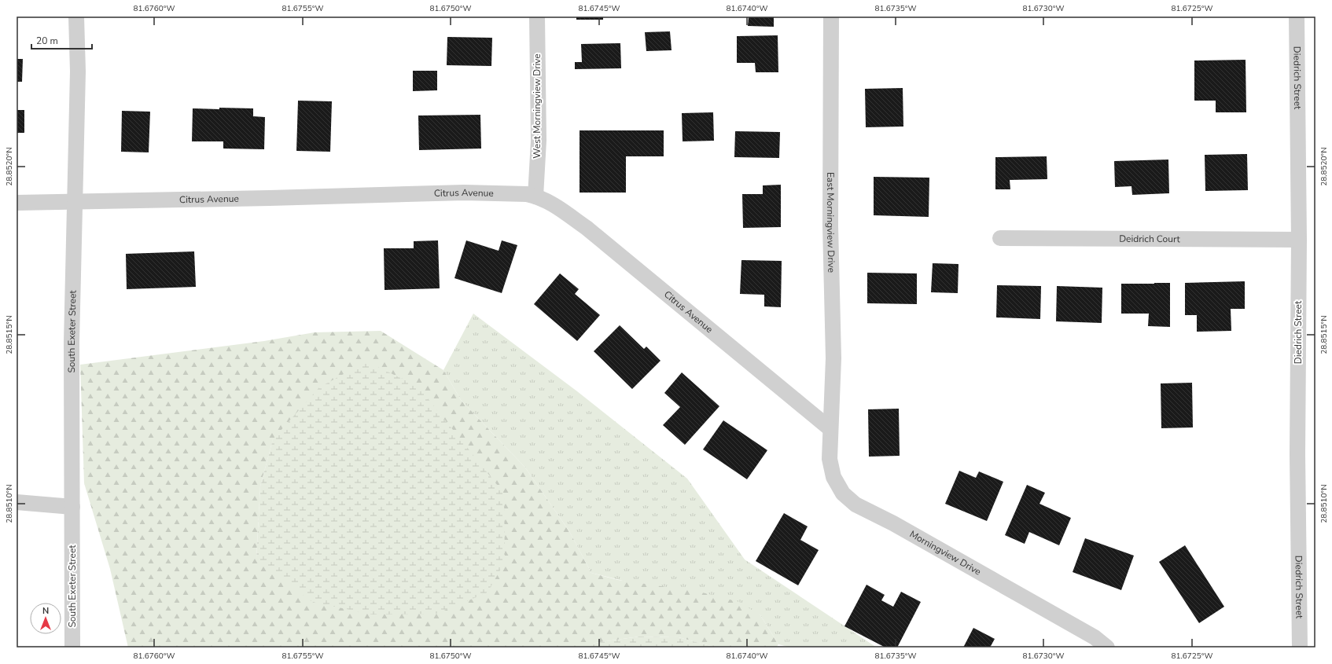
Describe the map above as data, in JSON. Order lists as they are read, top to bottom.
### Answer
{
  "streets": {
    "street": [
      "Diedrich Street",
      "West Morningview Drive",
      "Citrus Avenue",
      "East Morningview Drive",
      "Deidrich Court",
      "South Exeter Street",
      "Morningview Drive"
    ]
  },
  "crossings": [
    ["Diedrich Street", "Deidrich Court"],
    ["West Morningview Drive", "Citrus Avenue"],
    ["Citrus Avenue", "East Morningview Drive"],
    ["Citrus Avenue", "South Exeter Street"],
    ["Citrus Avenue", "Morningview Drive"],
    ["East Morningview Drive", "Morningview Drive"]
  ],
  "scale_bar": "20 m",
  "north": "top",
  "coordinates": [
    "81.6760°W",
    "81.6755°W",
    "81.6750°W",
    "81.6745°W",
    "81.6740°W",
    "81.6735°W",
    "81.6730°W",
    "81.6725°W",
    "28.8520°N",
    "28.8515°N",
    "28.8510°N"
  ]
}
